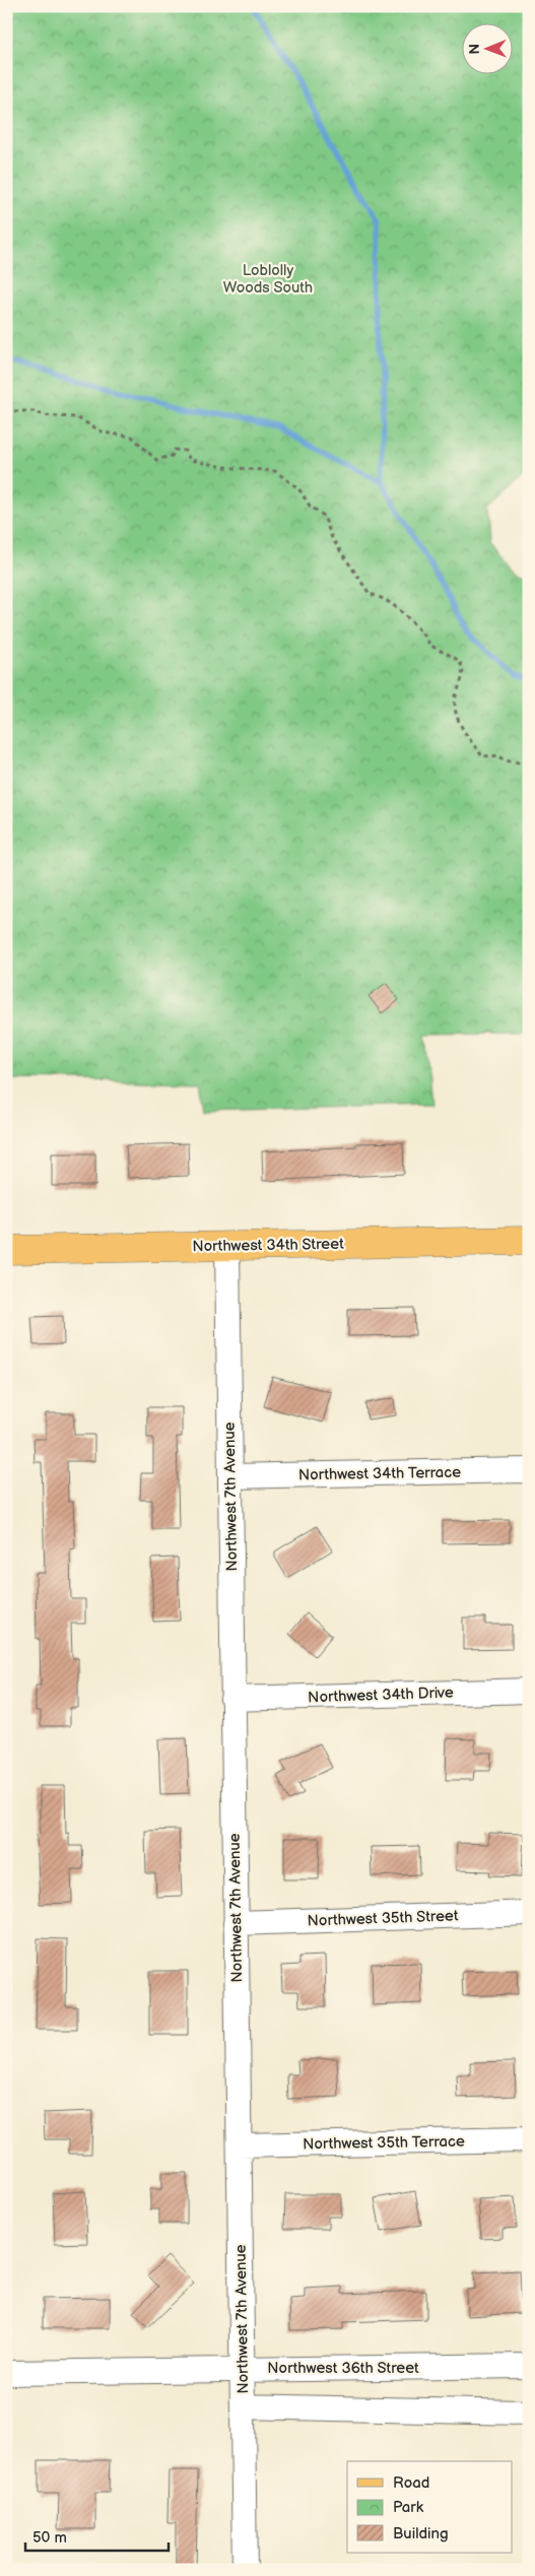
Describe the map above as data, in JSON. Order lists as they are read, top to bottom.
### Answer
{
  "streets": {
    "main road": ["Northwest 34th Street"],
    "street": [
      "Northwest 34th Terrace",
      "Northwest 7th Avenue",
      "Northwest 34th Drive",
      "Northwest 35th Street",
      "Northwest 35th Terrace",
      "Northwest 36th Street"
    ]
  },
  "crossings": [
    ["Northwest 34th Street", "Northwest 7th Avenue"],
    ["Northwest 34th Terrace", "Northwest 7th Avenue"],
    ["Northwest 7th Avenue", "Northwest 34th Drive"],
    ["Northwest 7th Avenue", "Northwest 35th Street"],
    ["Northwest 7th Avenue", "Northwest 35th Terrace"],
    ["Northwest 7th Avenue", "Northwest 36th Street"]
  ],
  "parks": ["Loblolly Woods South"],
  "legend": ["Road", "Park", "Building"],
  "scale_bar": "50 m",
  "north": "left"
}
